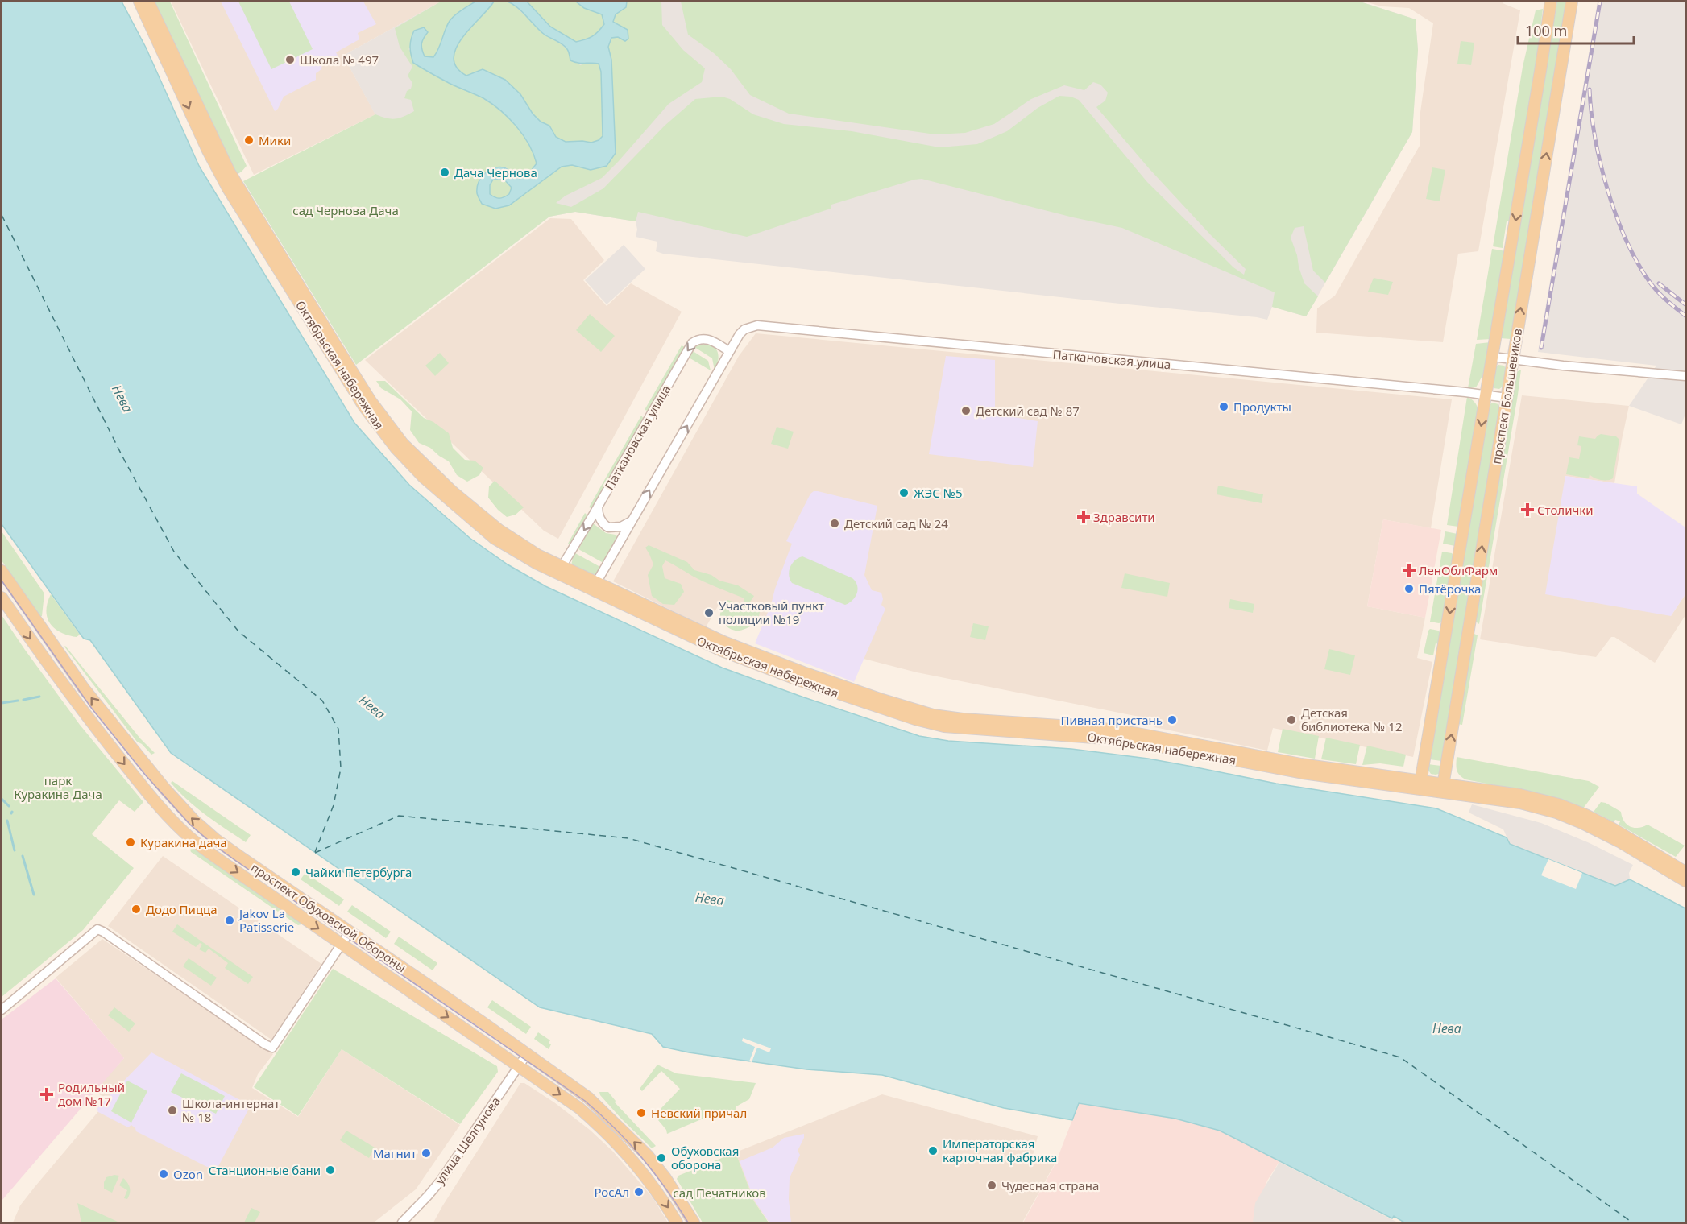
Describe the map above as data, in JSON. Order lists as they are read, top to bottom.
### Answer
{
  "streets": {
    "main road": ["Октябрьская набережная", "проспект Большевиков", "проспект Обуховской Обороны"],
    "street": ["Паткановская улица", "улица Шелгунова"]
  },
  "crossings": [
    ["Паткановская улица", "Октябрьская набережная"],
    ["Паткановская улица", "проспект Большевиков"],
    ["Октябрьская набережная", "проспект Большевиков"],
    ["проспект Обуховской Обороны", "улица Шелгунова"]
  ],
  "water": ["Нева"],
  "parks": ["сад Чернова Дача", "парк Куракина Дача", "сад Печатников"],
  "places": {
    "other": [
      "Школа № 497",
      "Мики",
      "Дача Чернова",
      "Продукты",
      "Детский сад № 87",
      "ЖЭС №5",
      "Детский сад № 24",
      "Пятёрочка",
      "Участковый пункт полиции №19",
      "Пивная пристань",
      "Детская библиотека № 12",
      "Куракина дача",
      "Чайки Петербурга",
      "Додо Пицца",
      "Jakov La Patisserie",
      "Школа-интернат № 18",
      "Невский причал",
      "Императорская карточная фабрика",
      "Магнит",
      "Обуховская оборона",
      "Станционные бани",
      "Ozon",
      "Чудесная страна",
      "РосАл"
    ],
    "health": [
      "Столички",
      "Здравсити",
      "ЛенОблФарм",
      "Родильный дом №17"
    ]
  },
  "scale_bar": "100 m"
}
